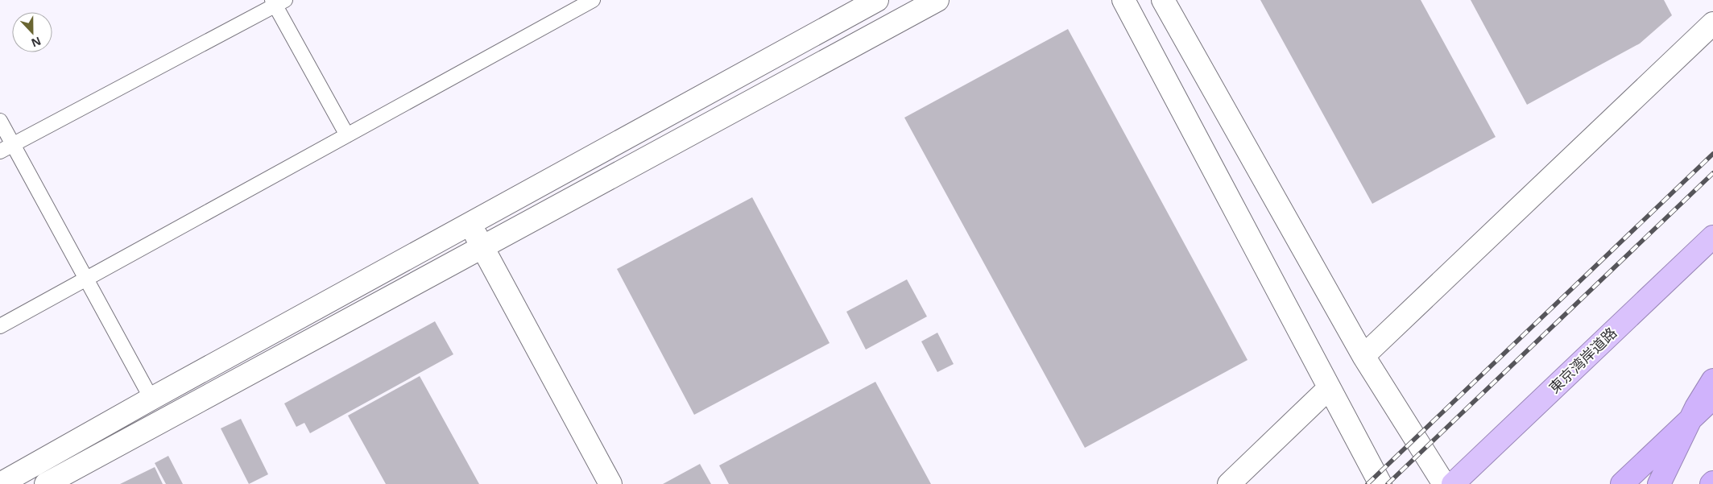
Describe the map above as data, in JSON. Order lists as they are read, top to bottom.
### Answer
{
  "streets": {
    "highway": ["東京湾岸道路"]
  },
  "north": "bottom"
}
